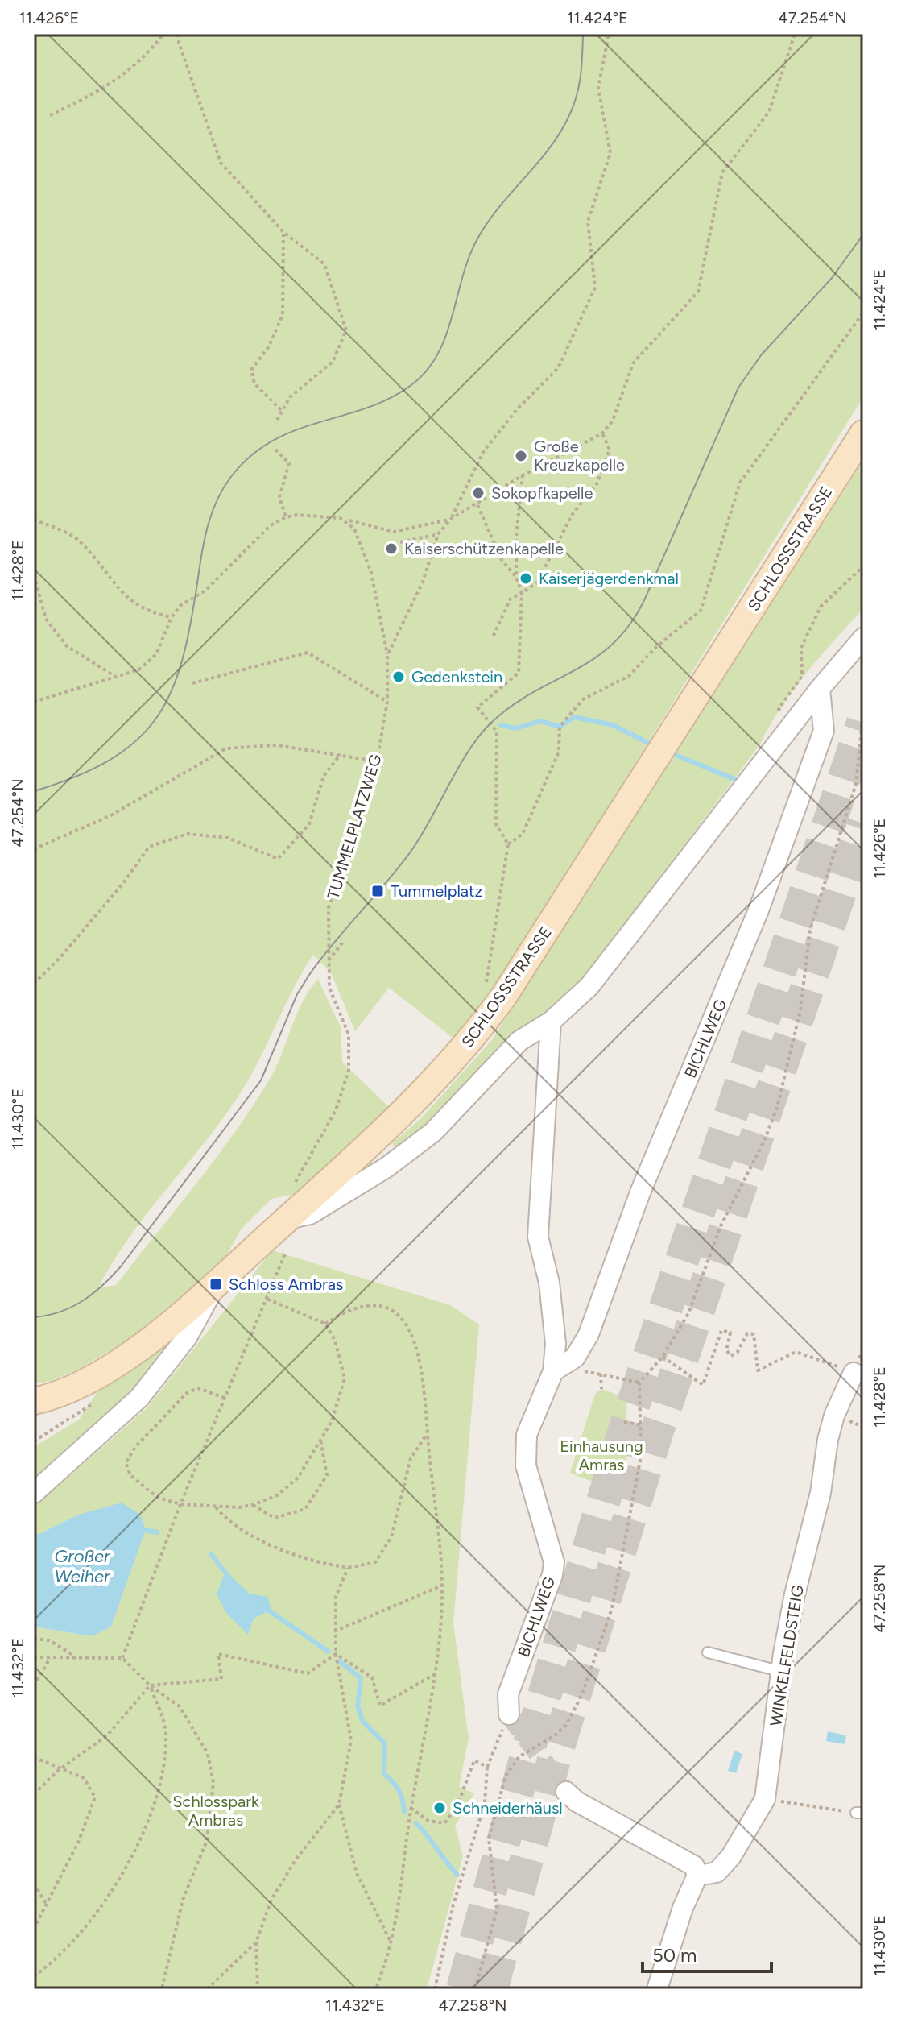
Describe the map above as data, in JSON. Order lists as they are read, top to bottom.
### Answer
{
  "streets": {
    "main road": ["SCHLOSSSTRASSE"],
    "street": ["BICHLWEG", "WINKELFELDSTEIG"],
    "path": ["TUMMELPLATZWEG"]
  },
  "water": ["Großer Weiher"],
  "parks": ["Einhausung Amras", "Schlosspark Ambras"],
  "places": {
    "other": [
      "Große Kreuzkapelle",
      "Sokopfkapelle",
      "Kaiserschützenkapelle",
      "Kaiserjägerdenkmal",
      "Gedenkstein",
      "Schneiderhäusl"
    ],
    "transit": ["Tummelplatz", "Schloss Ambras"]
  },
  "scale_bar": "50 m",
  "coordinates": [
    "11.426°E",
    "11.424°E",
    "47.254°N",
    "11.428°E",
    "11.430°E",
    "47.258°N",
    "11.432°E"
  ]
}
